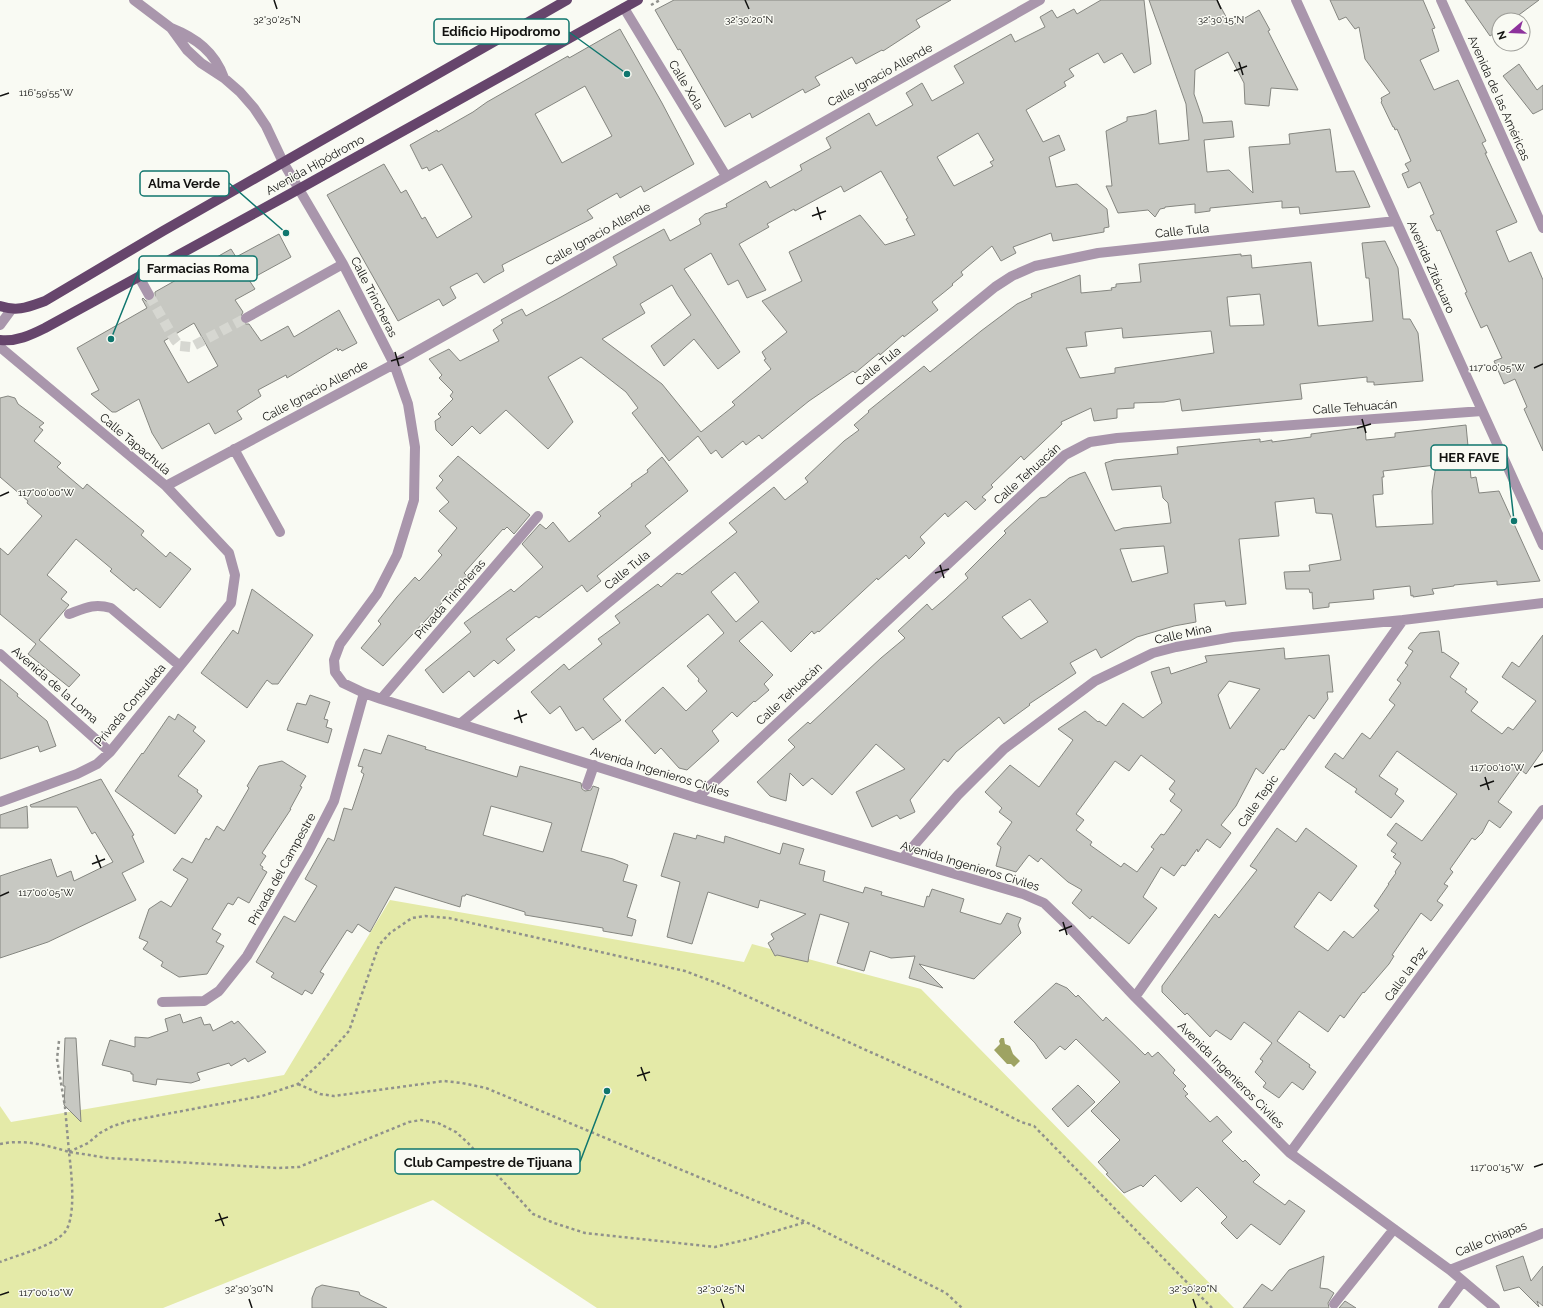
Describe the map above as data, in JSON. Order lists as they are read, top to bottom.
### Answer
{
  "streets": {
    "main road": ["Avenida Hipódromo"],
    "street": [
      "Calle Ignacio Allende",
      "Calle Xola",
      "Avenida de las Américas",
      "Calle Tula",
      "Avenida Zitácuaro",
      "Calle Trincheras",
      "Calle Tehuacán",
      "Calle Tapachula",
      "Privada Trincheras",
      "Calle Mina",
      "Avenida de la Loma",
      "Privada Consulada",
      "Avenida Ingenieros Civiles",
      "Calle Tepic",
      "Privada del Campestre",
      "Calle la Paz",
      "Calle Chiapas"
    ]
  },
  "crossings": [
    ["Calle Ignacio Allende", "Calle Xola"],
    ["Calle Ignacio Allende", "Calle Trincheras"],
    ["Calle Ignacio Allende", "Calle Tapachula"],
    ["Calle Xola", "Avenida Hipódromo"],
    ["Avenida Hipódromo", "Calle Trincheras"],
    ["Calle Tula", "Avenida Zitácuaro"],
    ["Calle Tula", "Avenida Ingenieros Civiles"],
    ["Avenida Zitácuaro", "Calle Tehuacán"],
    ["Calle Trincheras", "Avenida Ingenieros Civiles"],
    ["Calle Tehuacán", "Avenida Ingenieros Civiles"],
    ["Calle Tapachula", "Privada Consulada"],
    ["Privada Trincheras", "Avenida Ingenieros Civiles"],
    ["Calle Mina", "Avenida Ingenieros Civiles"],
    ["Calle Mina", "Calle Tepic"],
    ["Avenida de la Loma", "Privada Consulada"],
    ["Avenida Ingenieros Civiles", "Calle Tepic"],
    ["Avenida Ingenieros Civiles", "Privada del Campestre"],
    ["Avenida Ingenieros Civiles", "Calle la Paz"],
    ["Avenida Ingenieros Civiles", "Calle Chiapas"]
  ],
  "places": [
    "Edificio Hipodromo",
    "Alma Verde",
    "Farmacias Roma",
    "HER FAVE",
    "Club Campestre de Tijuana"
  ],
  "north": "left",
  "coordinates": [
    "32°30'25\"N",
    "32°30'20\"N",
    "32°30'15\"N",
    "116°59'55\"W",
    "117°00'05\"W",
    "117°00'00\"W",
    "117°00'10\"W",
    "117°00'15\"W",
    "32°30'30\"N"
  ]
}
